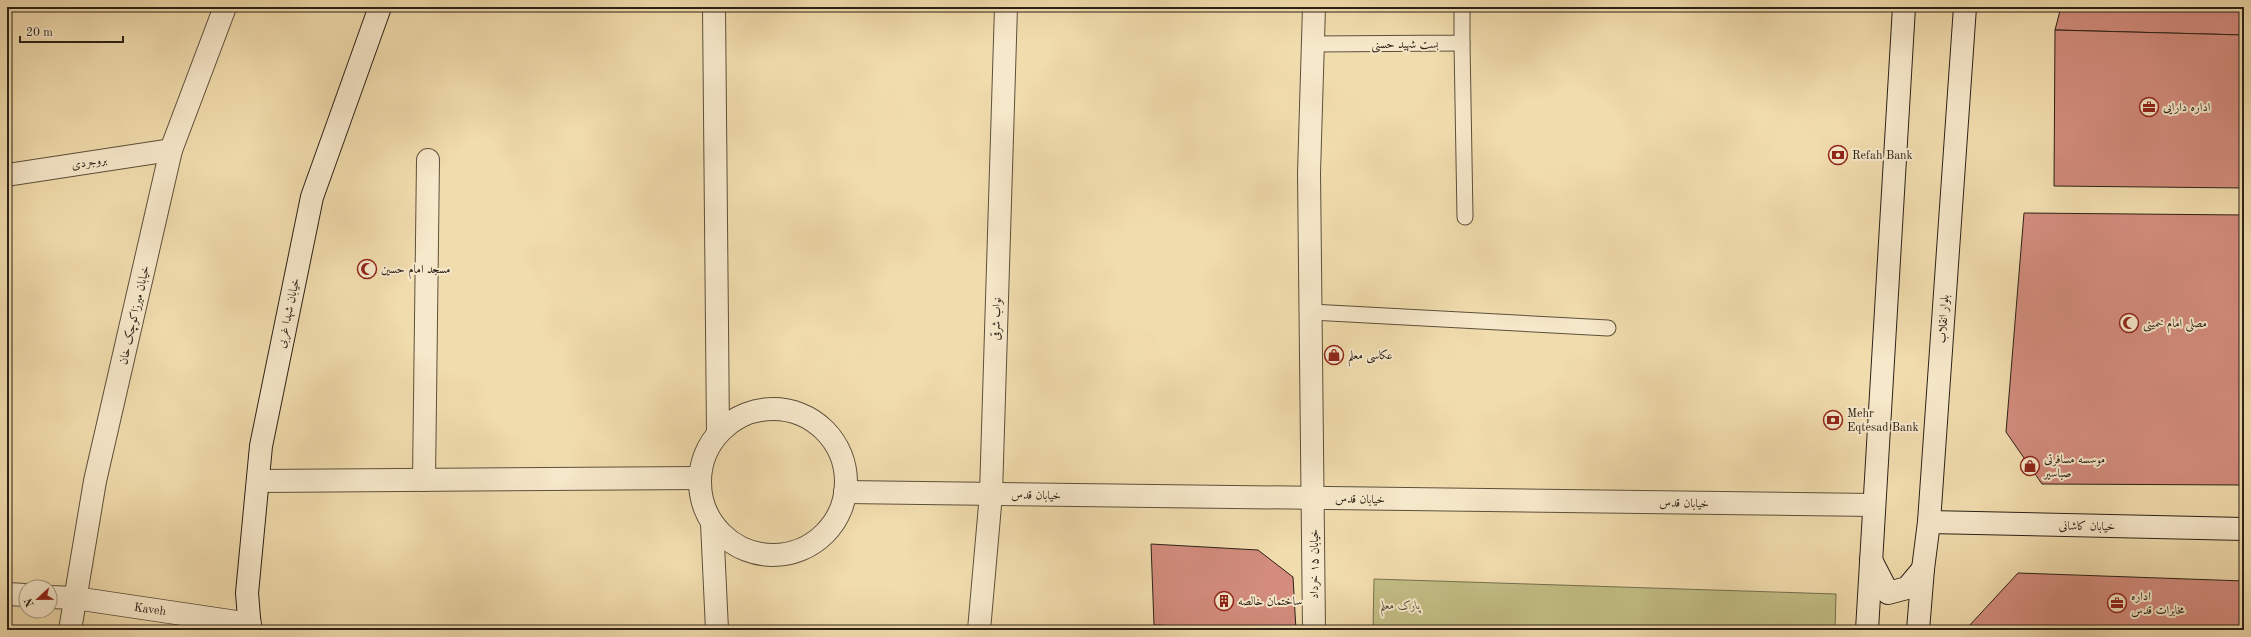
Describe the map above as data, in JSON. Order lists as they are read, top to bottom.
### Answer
{
  "streets": {
    "street": [
      "بروجردی",
      "خیابان شهدا غربی",
      "خیابان میرزاکوچک خان",
      "نواب شرقی",
      "بلوار انقلاب",
      "خیابان قدس",
      "خیابان کاشانی",
      "خیابان ۱۵ خرداد",
      "Kaveh"
    ],
    "lane": ["بست شهید حسنی"]
  },
  "crossings": [
    ["بست شهید حسنی", "خیابان ۱۵ خرداد"],
    ["بروجردی", "خیابان میرزاکوچک خان"],
    ["خیابان شهدا غربی", "Kaveh"],
    ["خیابان میرزاکوچک خان", "Kaveh"],
    ["نواب شرقی", "خیابان قدس"],
    ["بلوار انقلاب", "خیابان کاشانی"],
    ["خیابان قدس", "خیابان ۱۵ خرداد"]
  ],
  "parks": ["پارک معلم"],
  "places": {
    "office": ["اداره دارایی", "اداره مخابرات قدس"],
    "bank": ["Refah Bank", "Mehr Eqtesad Bank"],
    "mosque": ["مسجد امام حسین", "مصلی امام خمینی"],
    "shop": ["عکاسی معلم", "موسسه مسافرتی صباسیر"],
    "building": ["ساختمان خالصه"]
  },
  "scale_bar": "20 m",
  "north": "left"
}
